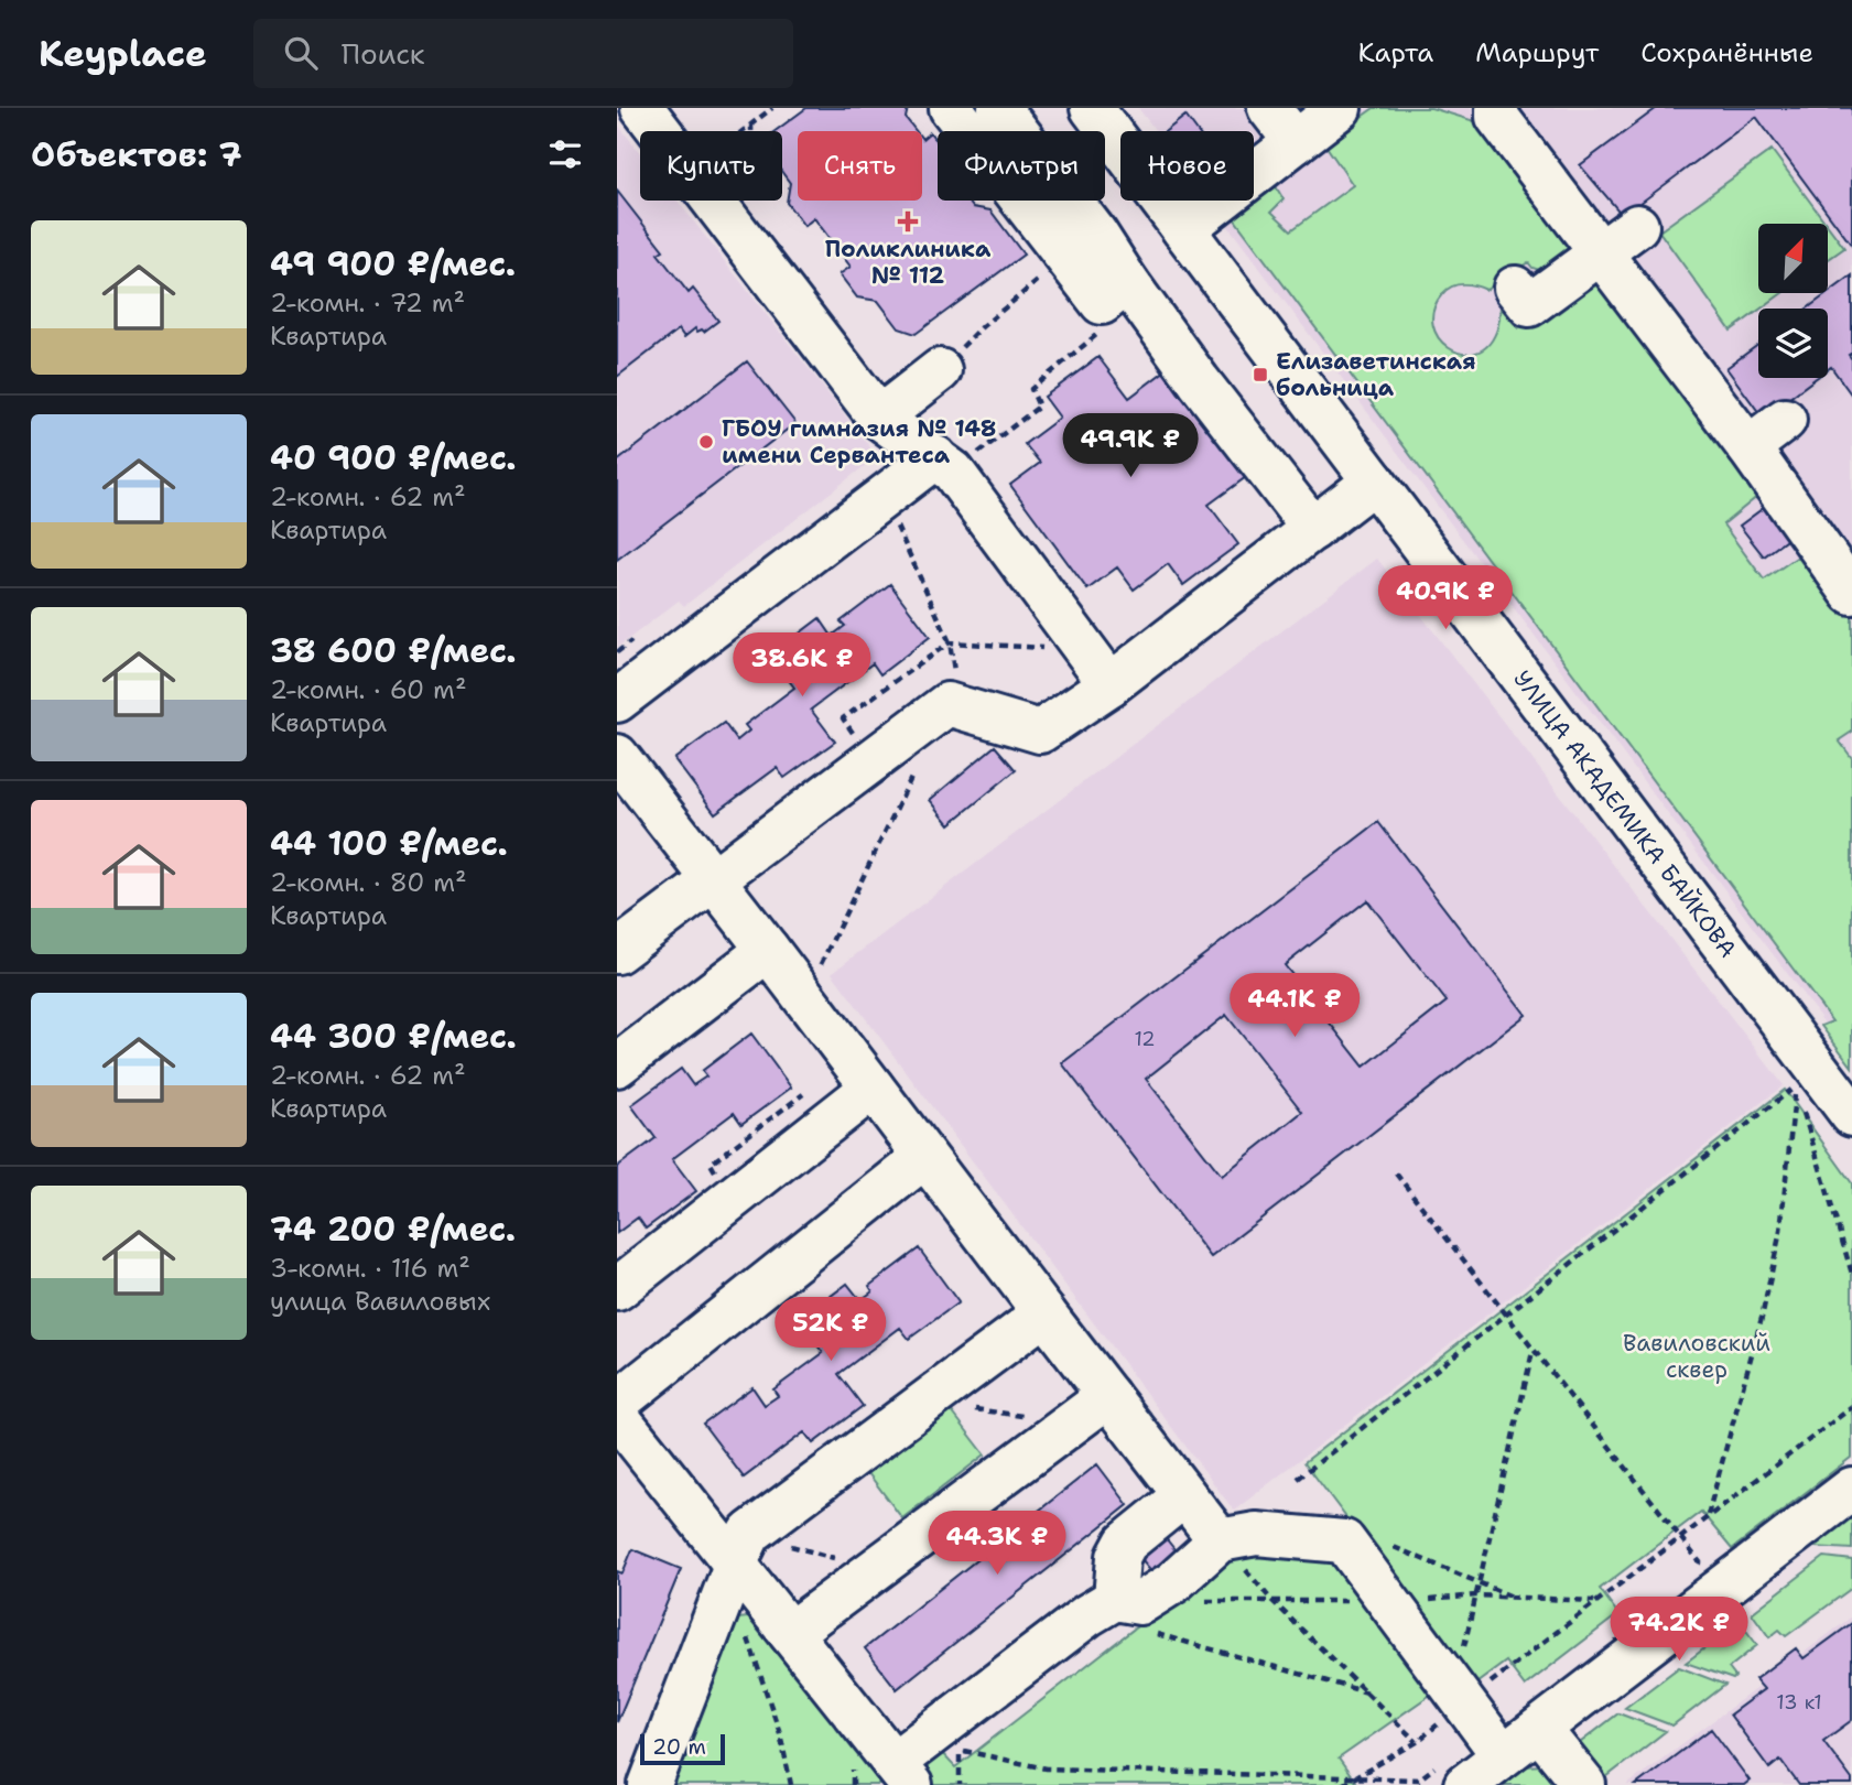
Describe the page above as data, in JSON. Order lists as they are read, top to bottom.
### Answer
{
  "streets": {
    "street": ["УЛИЦА АКАДЕМИКА БАЙКОВА"]
  },
  "parks": ["Вавиловский сквер"],
  "places": {
    "health": ["Поликлиника № 112"],
    "transit": ["Елизаветинская больница"],
    "other": ["ГБОУ гимназия № 148 имени Сервантеса"]
  },
  "house_numbers": ["12", "13 к1"],
  "scale_bar": "20 m",
  "north": "top right",
  "page": {
    "header": "Keyplace",
    "search": "Поиск",
    "nav": ["Карта", "Маршрут", "Сохранённые"],
    "heading": "Объектов: 7",
    "chip": [
      "Купить",
      "Снять",
      "Фильтры",
      "Новое"
    ],
    "list": [
      {
        "name": "49 900 ₽/мес.",
        "note": "2-комн. · 72 m² · Квартира"
      },
      {
        "name": "40 900 ₽/мес.",
        "note": "2-комн. · 62 m² · Квартира"
      },
      {
        "name": "38 600 ₽/мес.",
        "note": "2-комн. · 60 m² · Квартира"
      },
      {
        "name": "44 100 ₽/мес.",
        "note": "2-комн. · 80 m² · Квартира"
      },
      {
        "name": "44 300 ₽/мес.",
        "note": "2-комн. · 62 m² · Квартира"
      },
      {
        "name": "74 200 ₽/мес.",
        "note": "3-комн. · 116 m² · улица Вавиловых"
      }
    ],
    "price": [
      "49.9K ₽",
      "40.9K ₽",
      "38.6K ₽",
      "44.1K ₽",
      "52K ₽",
      "44.3K ₽",
      "74.2K ₽"
    ],
    "scale": "20 m"
  }
}
